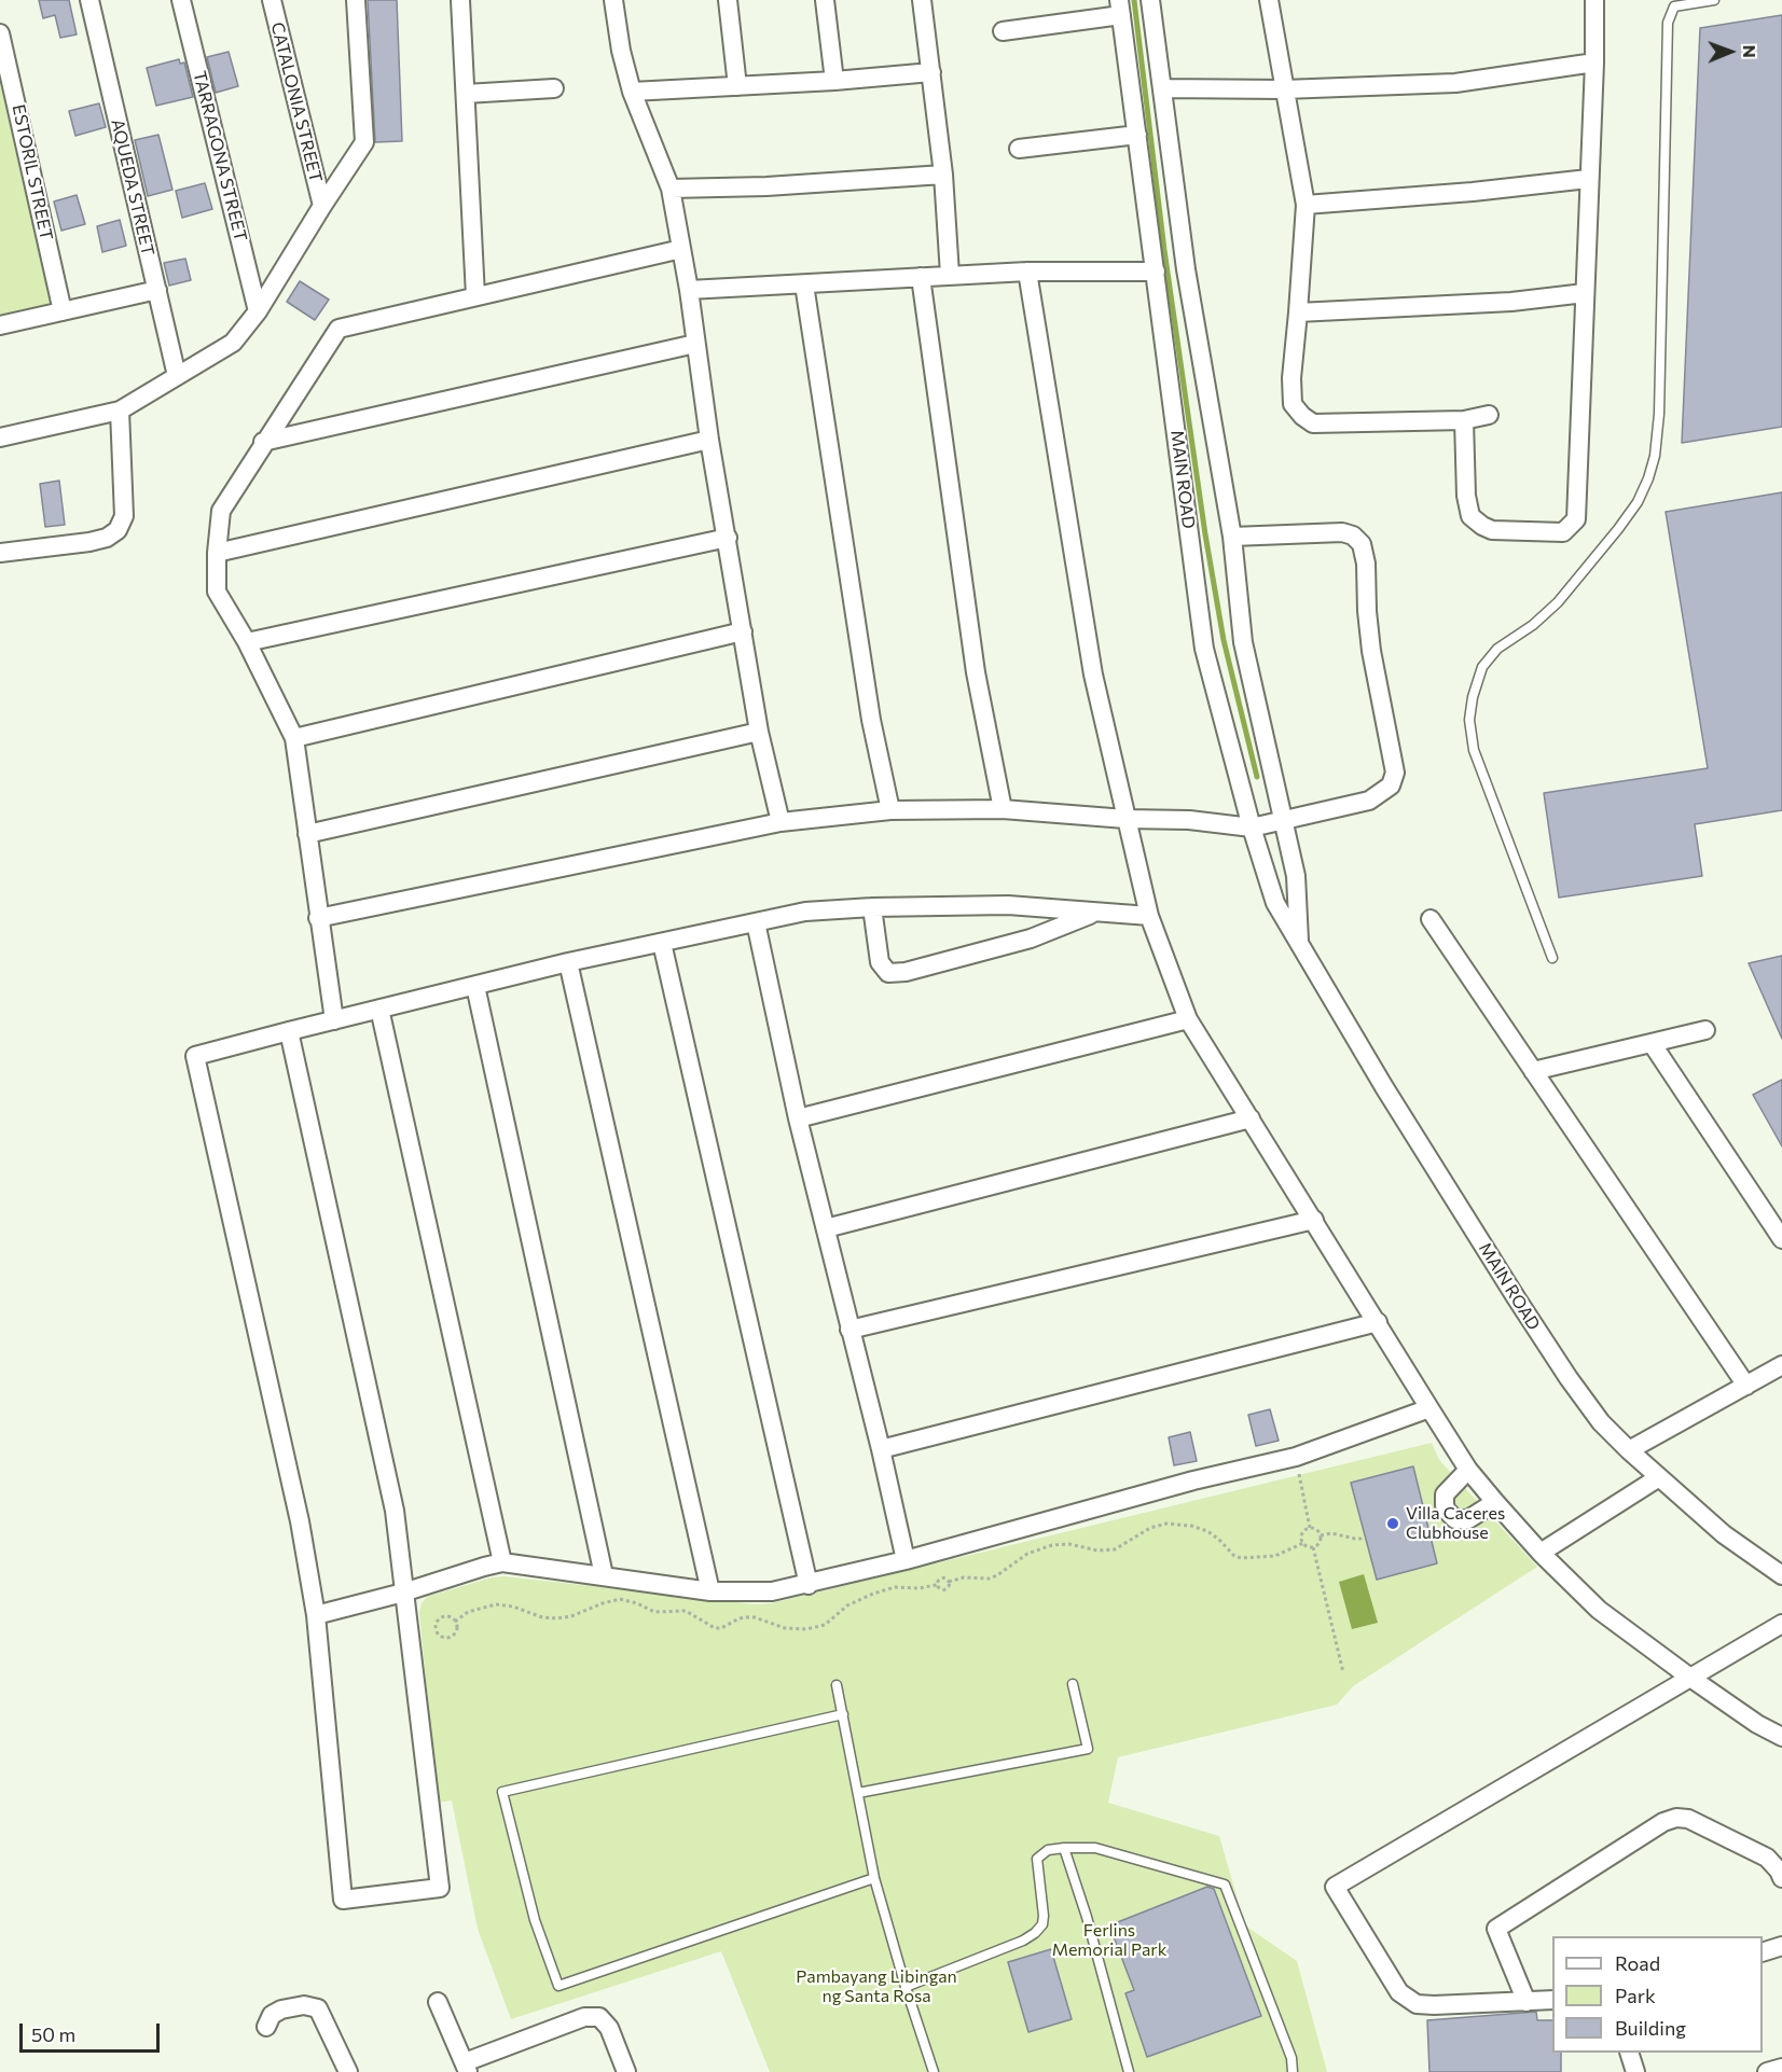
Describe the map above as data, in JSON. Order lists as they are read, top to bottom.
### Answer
{
  "streets": {
    "street": [
      "CATALONIA STREET",
      "TARRAGONA STREET",
      "ESTORIL STREET",
      "AQUEDA STREET",
      "MAIN ROAD"
    ]
  },
  "parks": ["Ferlins Memorial Park", "Pambayang Libingan ng Santa Rosa"],
  "places": ["Villa Caceres Clubhouse"],
  "legend": ["Road", "Park", "Building"],
  "scale_bar": "50 m",
  "north": "right"
}
